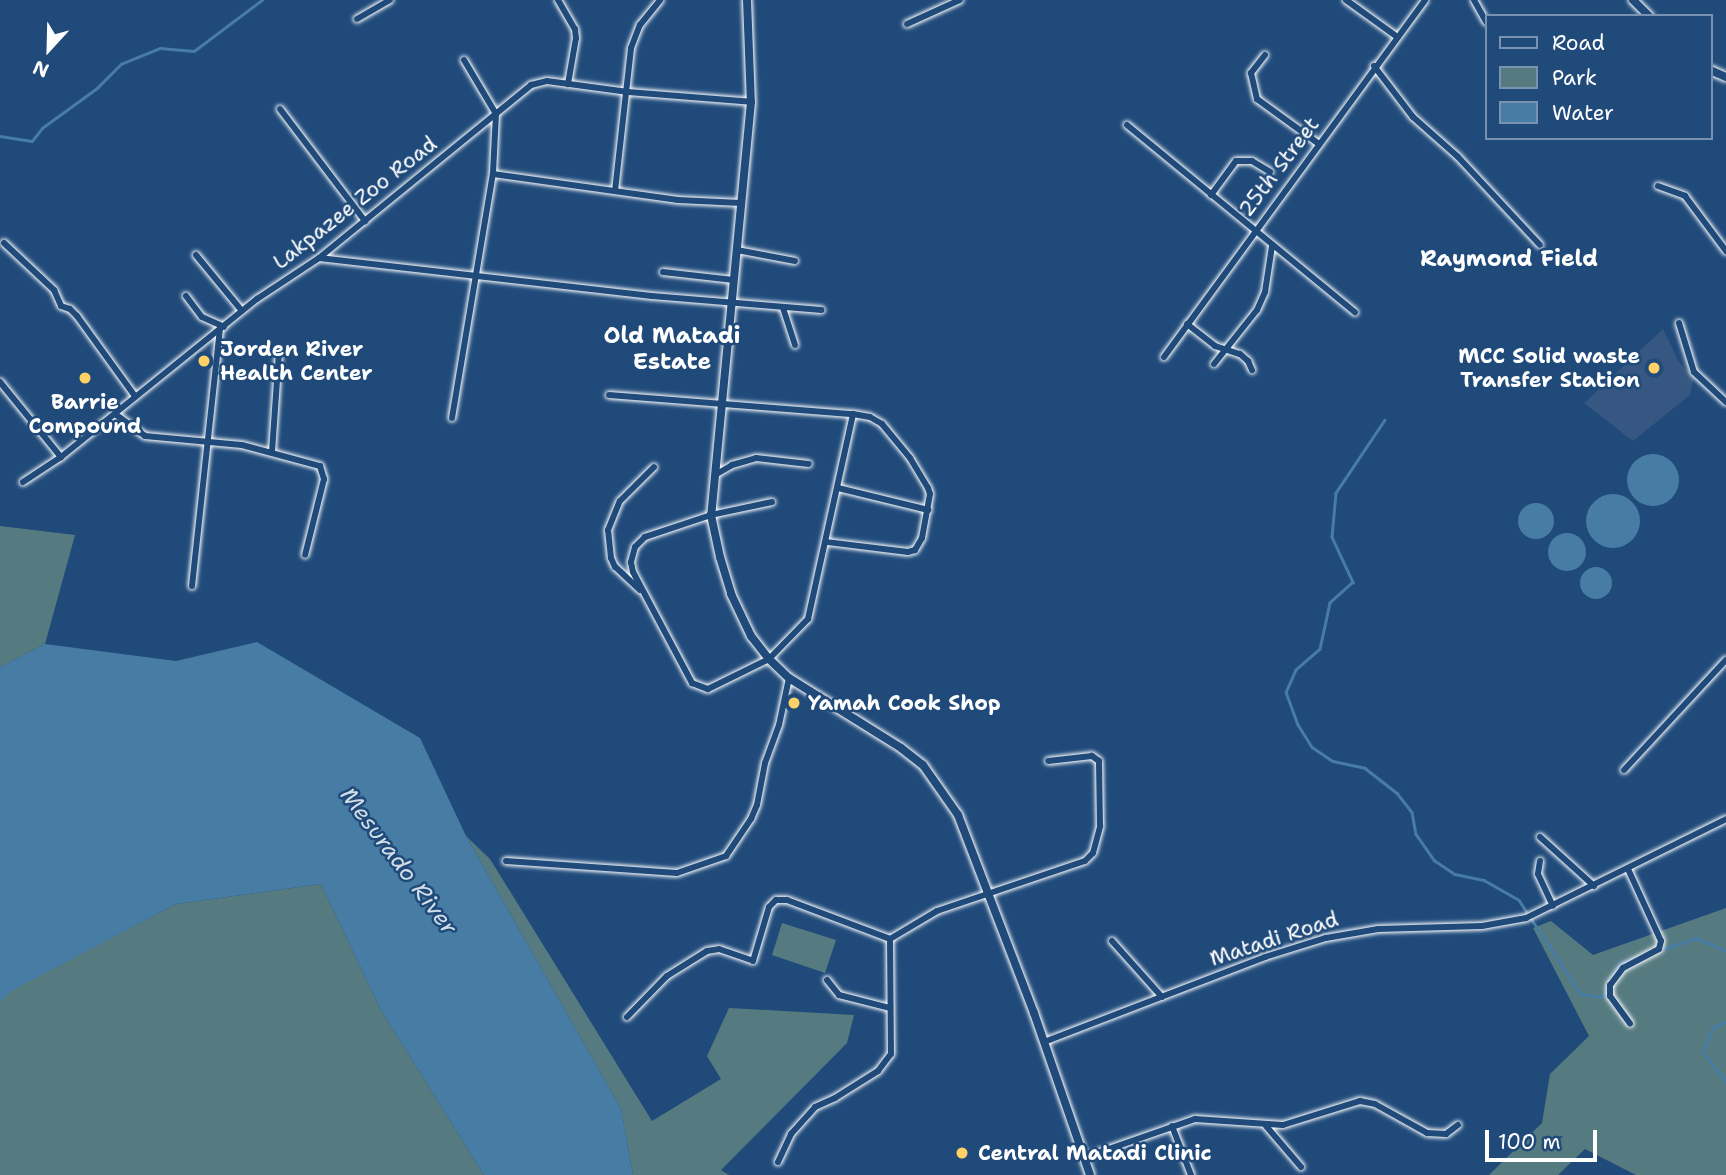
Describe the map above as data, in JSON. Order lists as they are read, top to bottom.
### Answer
{
  "streets": {
    "street": ["25th Street", "Lakpazee Zoo Road", "Matadi Road"]
  },
  "districts": ["Raymond Field", "Old Matadi Estate"],
  "water": ["Mesurado River"],
  "places": [
    "Jorden River Health Center",
    "MCC Solid waste Transfer Station",
    "Barrie Compound",
    "Yamah Cook Shop",
    "Central Matadi Clinic"
  ],
  "legend": ["Road", "Park", "Water"],
  "scale_bar": "100 m",
  "north": "bottom"
}
